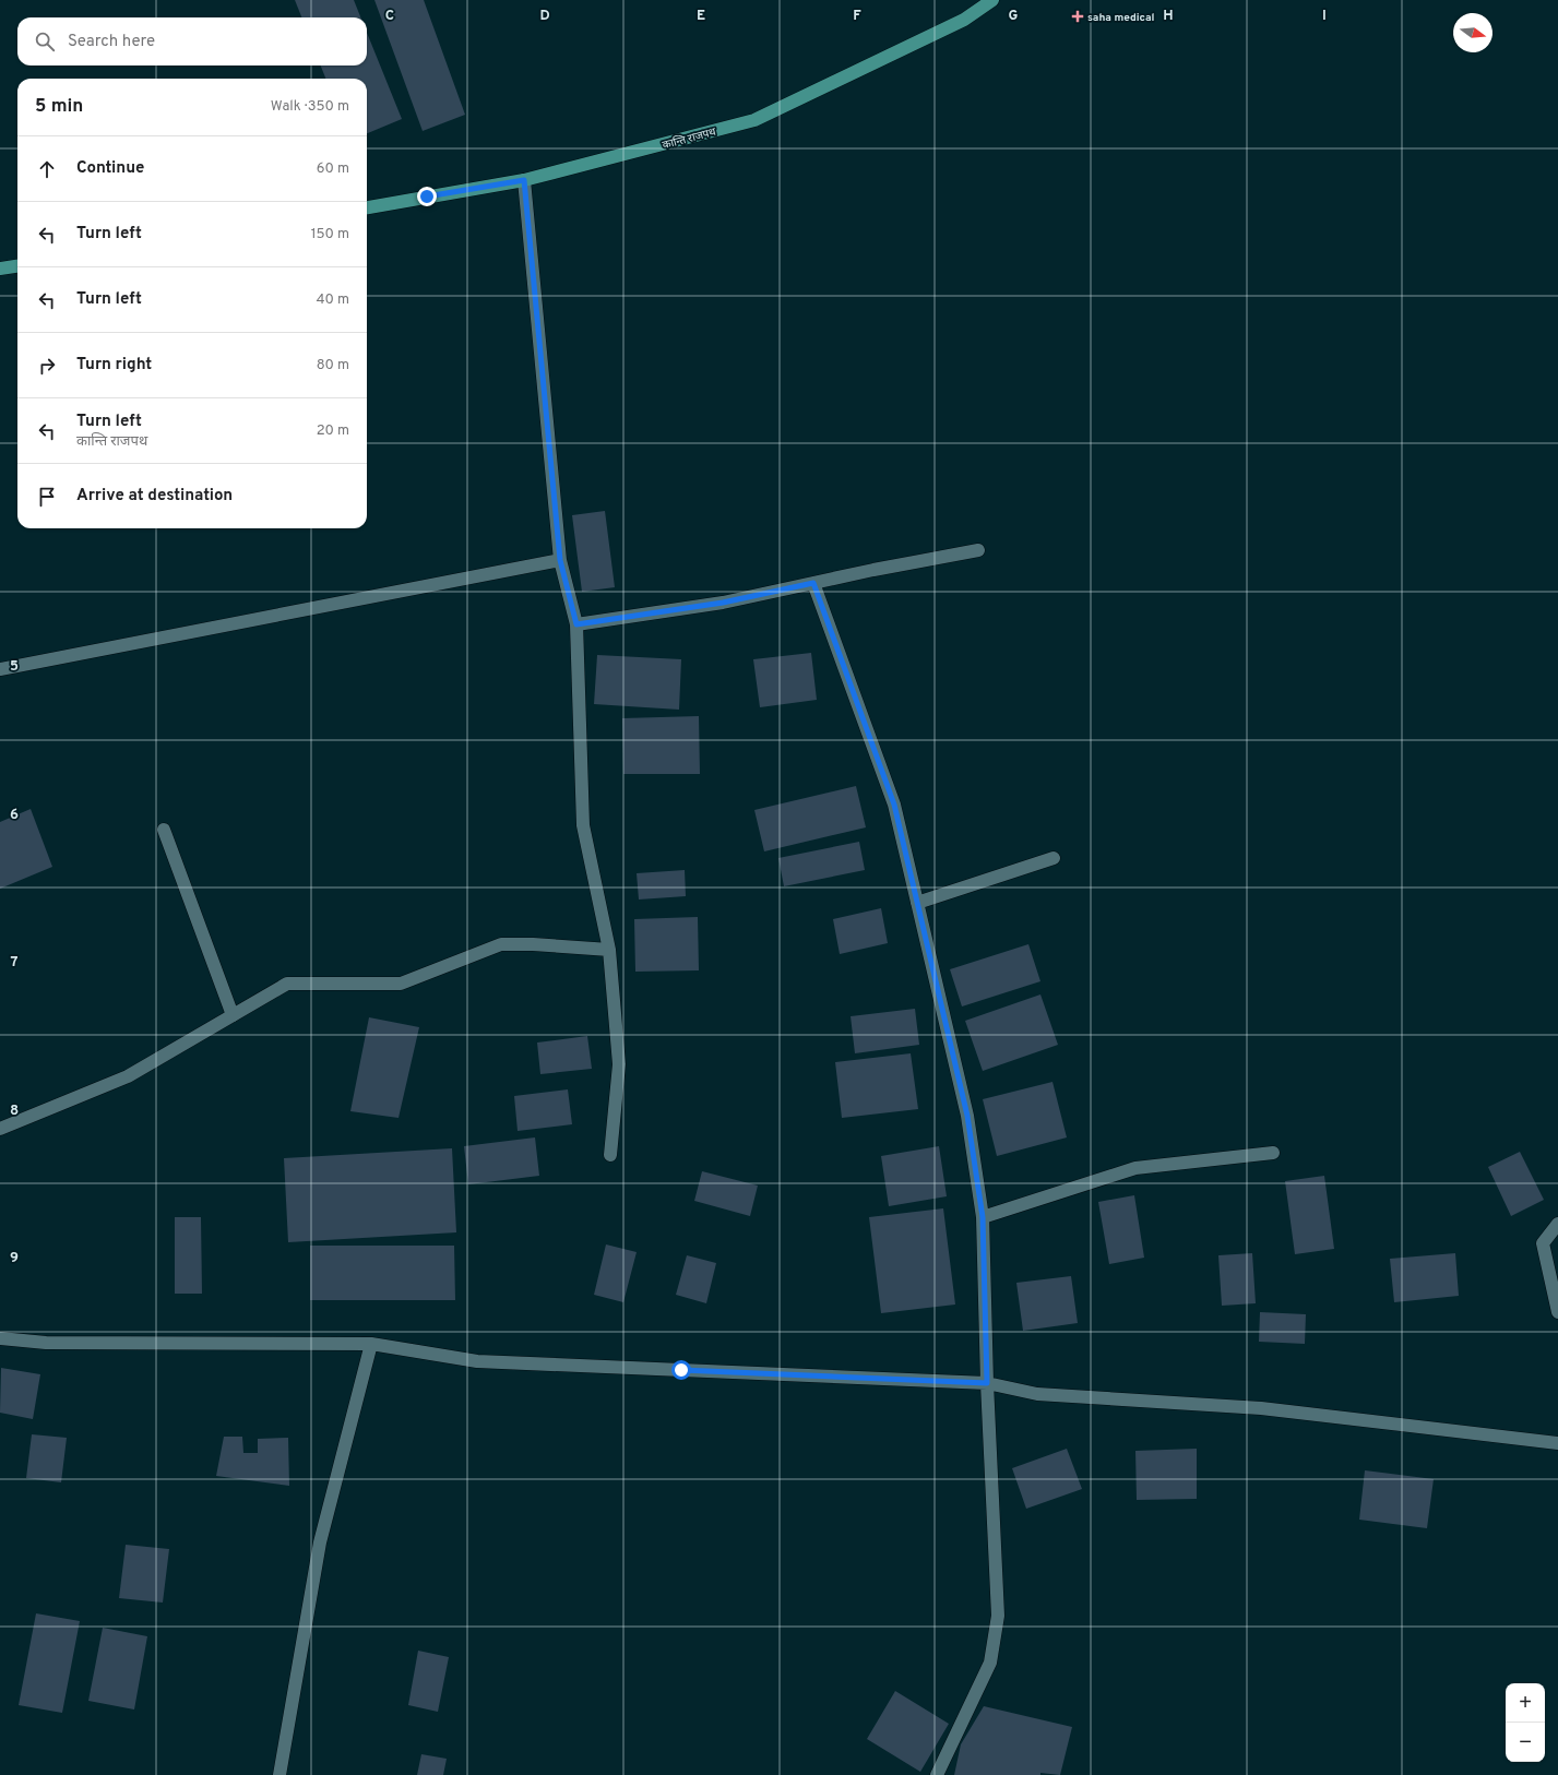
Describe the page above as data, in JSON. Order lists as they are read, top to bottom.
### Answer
{
  "streets": {
    "main road": ["कान्ति राजपथ"]
  },
  "places": {
    "health": ["saha medical"]
  },
  "north": "right",
  "page": {
    "search": "Search here",
    "heading": ["5 min", "Walk · 350 m"],
    "list": [
      ["Continue", "60 m"],
      ["Turn left", "150 m"],
      ["Turn left", "40 m"],
      ["Turn right", "80 m"],
      ["Turn left", "कान्ति राजपथ", "20 m"],
      "Arrive at destination"
    ],
    "map_buttons": ["+", "−"]
  },
  "grid": {
    "columns": [
      "C",
      "D",
      "E",
      "F",
      "G",
      "H",
      "I"
    ],
    "rows": [
      "5",
      "6",
      "7",
      "8",
      "9"
    ]
  }
}
